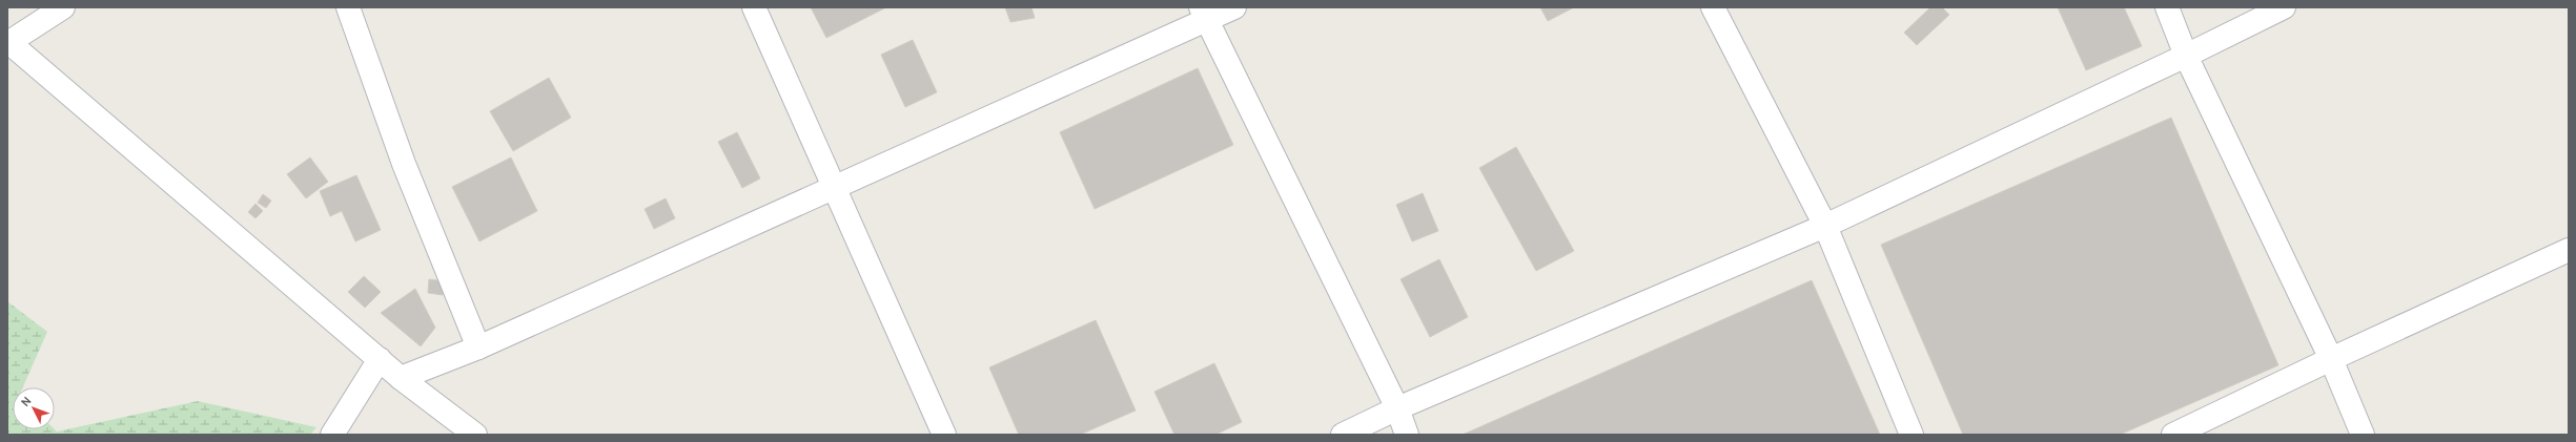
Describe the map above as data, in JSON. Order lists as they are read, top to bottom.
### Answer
{
  "north": "top left"
}
